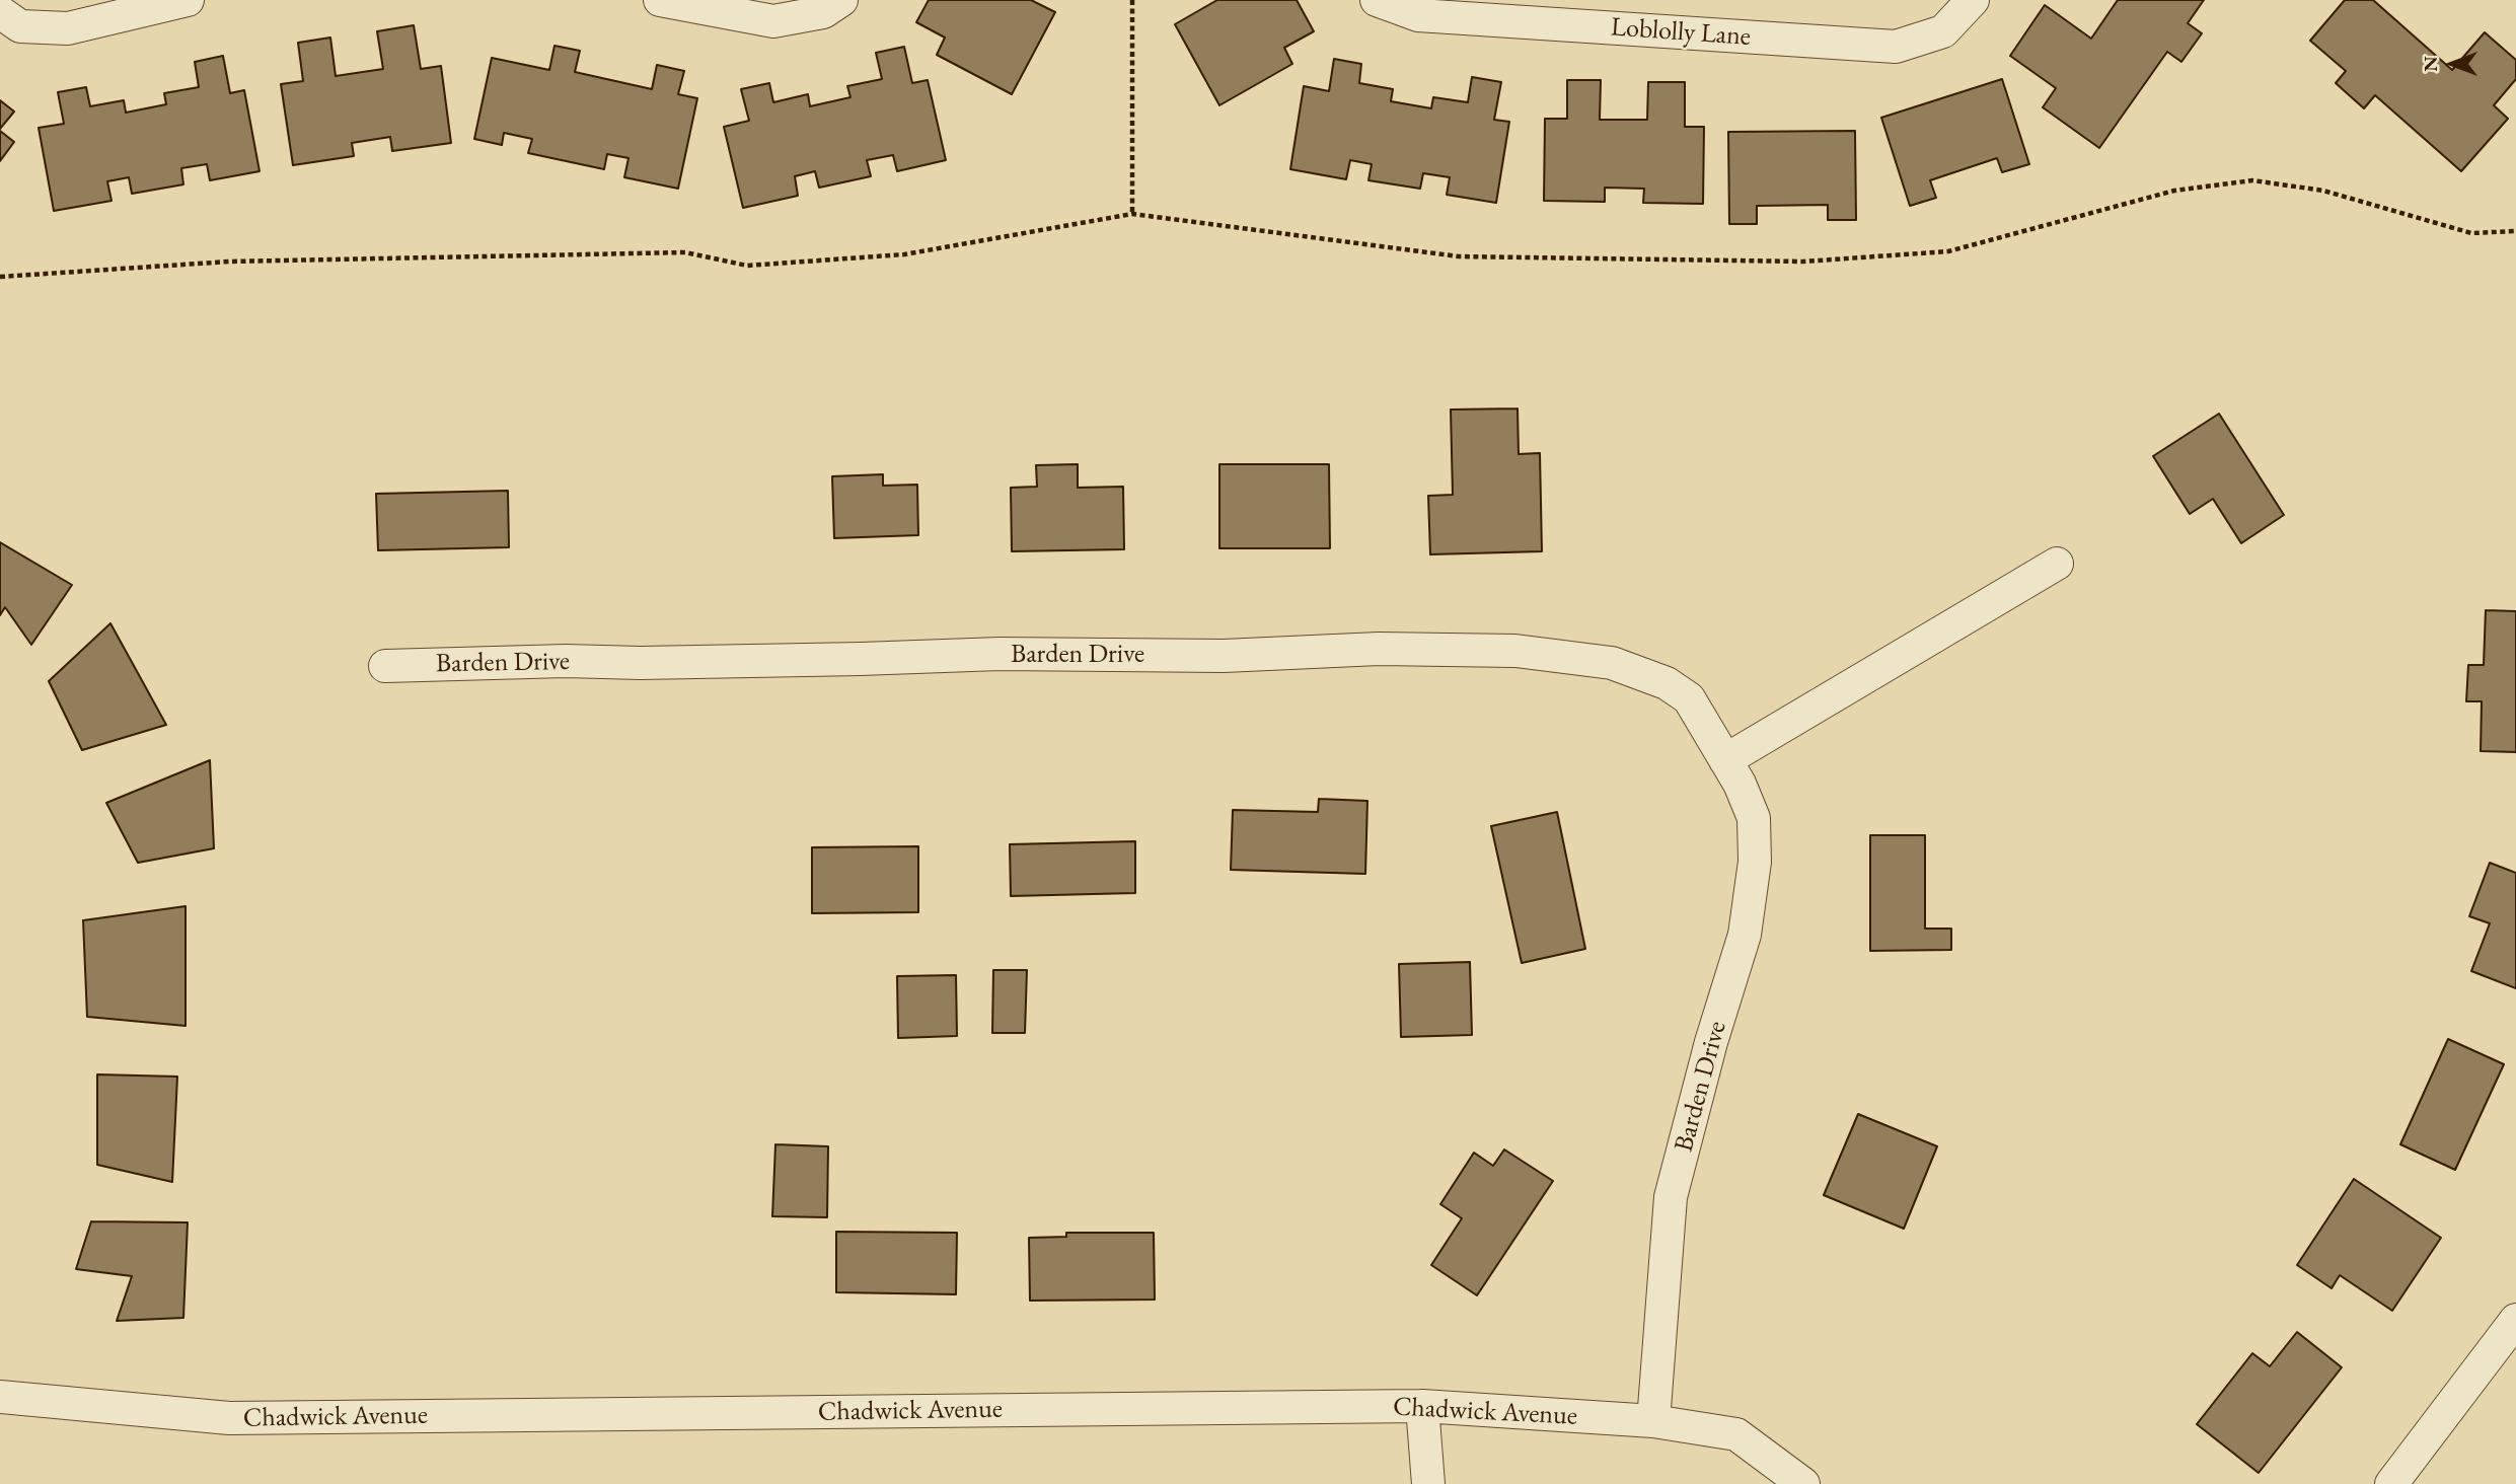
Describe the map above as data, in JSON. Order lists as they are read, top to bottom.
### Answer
{
  "streets": {
    "street": ["Loblolly Lane", "Barden Drive", "Chadwick Avenue"]
  },
  "crossings": [
    ["Barden Drive", "Chadwick Avenue"]
  ],
  "north": "left"
}
